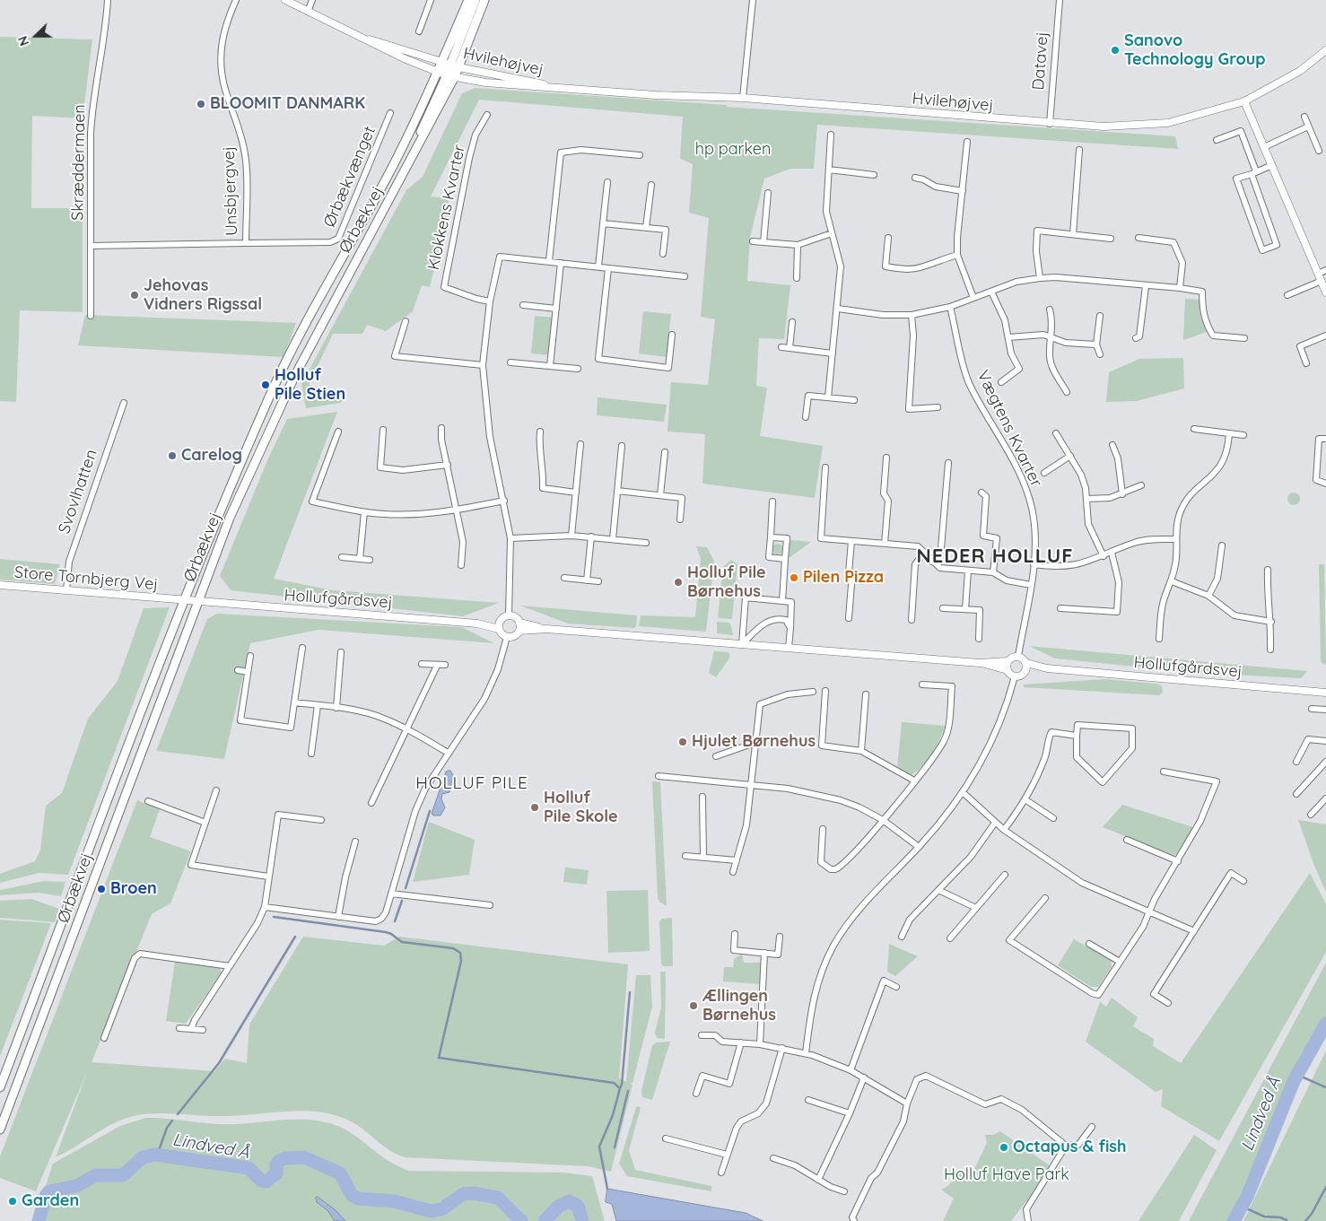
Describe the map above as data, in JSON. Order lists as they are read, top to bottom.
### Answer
{
  "streets": {
    "main road": ["Ørbækvej"],
    "street": [
      "Datavej",
      "Hvilehøjvej",
      "Skræddermaen",
      "Ørbækvænget",
      "Unsbjergvej",
      "Klokkens Kvarter",
      "Vægtens Kvarter",
      "Svovlhatten",
      "Store Tornbjerg Vej",
      "Hollufgårdsvej"
    ]
  },
  "crossings": [
    ["Datavej", "Hvilehøjvej"],
    ["Hvilehøjvej", "Ørbækvej"],
    ["Skræddermaen", "Unsbjergvej"],
    ["Ørbækvænget", "Unsbjergvej"],
    ["Ørbækvej", "Store Tornbjerg Vej"],
    ["Ørbækvej", "Hollufgårdsvej"],
    ["Vægtens Kvarter", "Hollufgårdsvej"],
    ["Svovlhatten", "Store Tornbjerg Vej"],
    ["Store Tornbjerg Vej", "Hollufgårdsvej"]
  ],
  "districts": ["NEDER HOLLUF", "HOLLUF PILE"],
  "water": ["Lindved Å"],
  "parks": ["hp parken", "Holluf Have Park"],
  "places": [
    "Sanovo Technology Group",
    "BLOOMIT DANMARK",
    "Jehovas Vidners Rigssal",
    "Holluf Pile Stien",
    "Carelog",
    "Pilen Pizza",
    "Holluf Pile Børnehus",
    "Hjulet Børnehus",
    "Holluf Pile Skole",
    "Broen",
    "Ællingen Børnehus",
    "Octapus & fish",
    "Garden"
  ],
  "north": "left"
}
